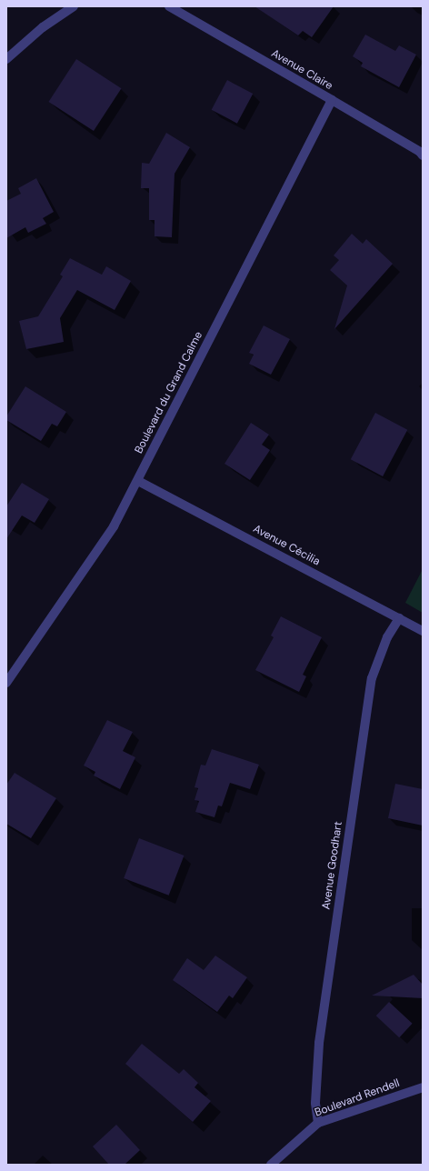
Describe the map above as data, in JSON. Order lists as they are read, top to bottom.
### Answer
{
  "streets": {
    "street": [
      "Avenue Claire",
      "Boulevard du Grand Calme",
      "Avenue Cécilia",
      "Avenue Goodhart",
      "Boulevard Rendell"
    ]
  },
  "crossings": [
    ["Avenue Claire", "Boulevard du Grand Calme"],
    ["Boulevard du Grand Calme", "Avenue Cécilia"],
    ["Avenue Cécilia", "Avenue Goodhart"],
    ["Avenue Goodhart", "Boulevard Rendell"]
  ]
}
